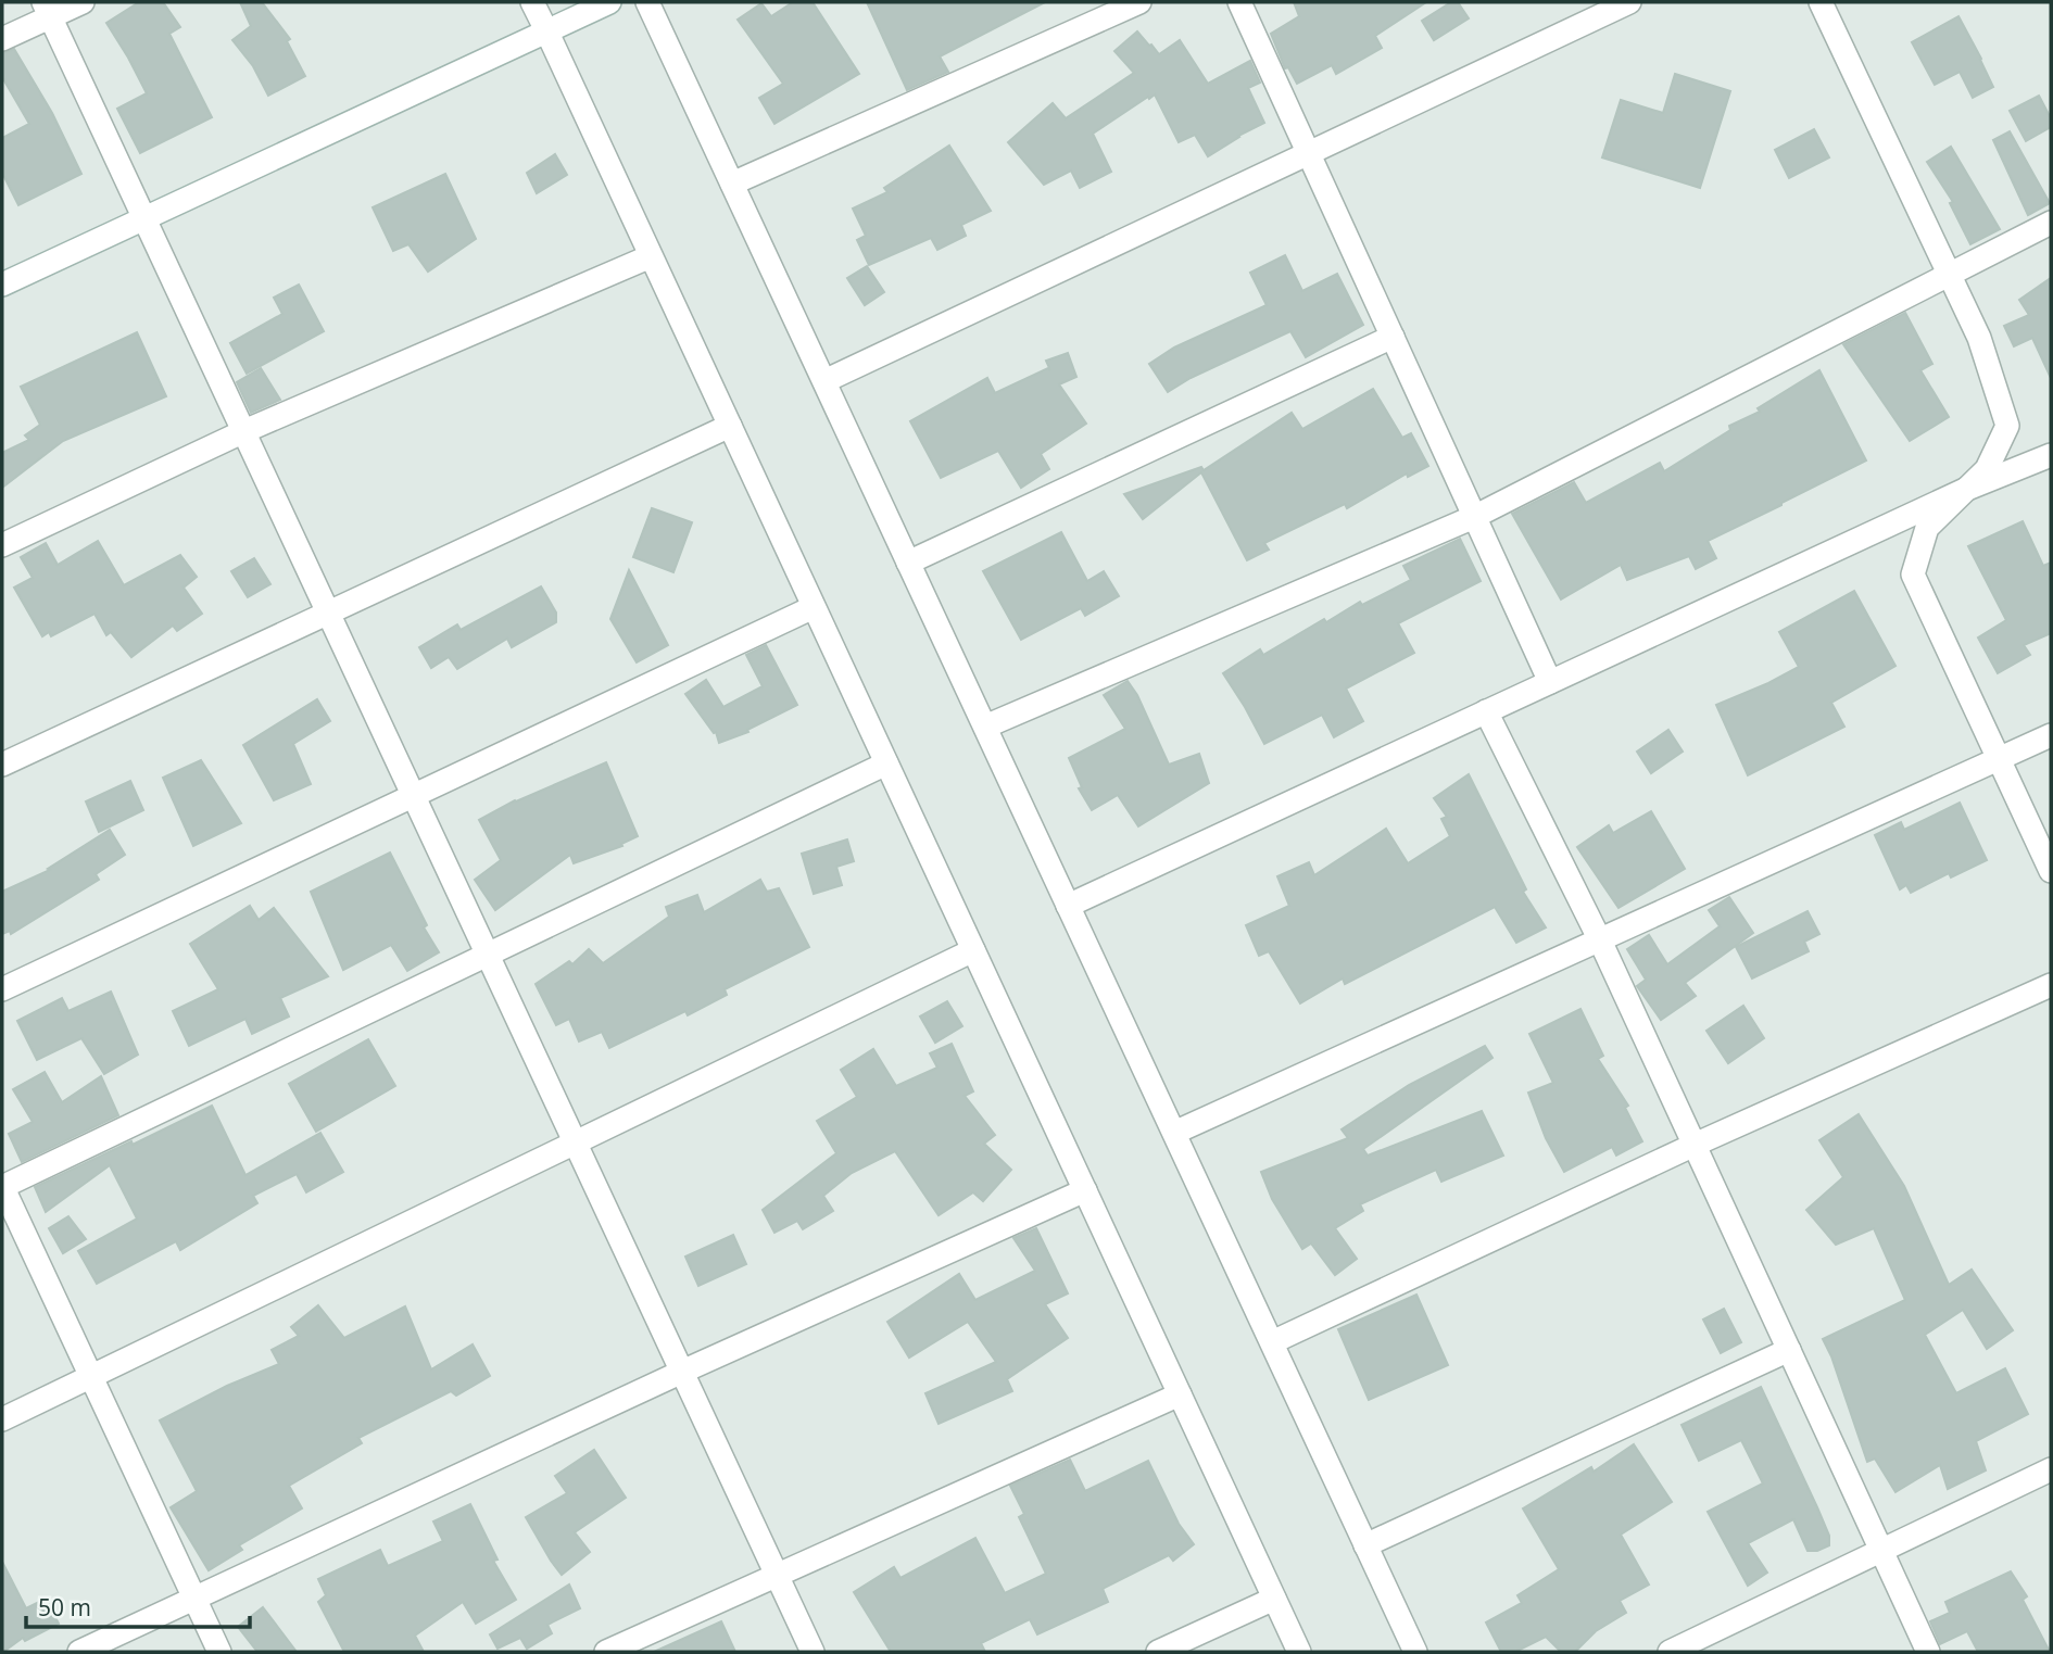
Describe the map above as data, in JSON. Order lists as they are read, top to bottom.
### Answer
{
  "scale_bar": "50 m"
}
